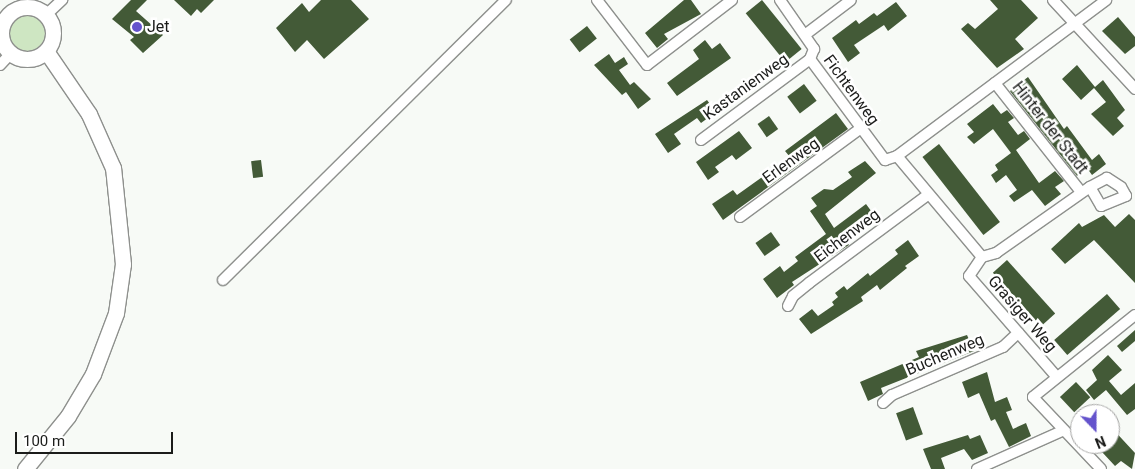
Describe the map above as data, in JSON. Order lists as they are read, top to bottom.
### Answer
{
  "streets": {
    "street": [
      "Kastanienweg",
      "Fichtenweg",
      "Hinter der Stadt",
      "Erlenweg",
      "Eichenweg",
      "Grasiger Weg",
      "Buchenweg"
    ]
  },
  "crossings": [
    ["Kastanienweg", "Fichtenweg"],
    ["Fichtenweg", "Hinter der Stadt"],
    ["Fichtenweg", "Erlenweg"],
    ["Fichtenweg", "Grasiger Weg"],
    ["Hinter der Stadt", "Grasiger Weg"],
    ["Eichenweg", "Grasiger Weg"],
    ["Grasiger Weg", "Buchenweg"]
  ],
  "places": ["Jet"],
  "scale_bar": "100 m",
  "north": "bottom"
}
